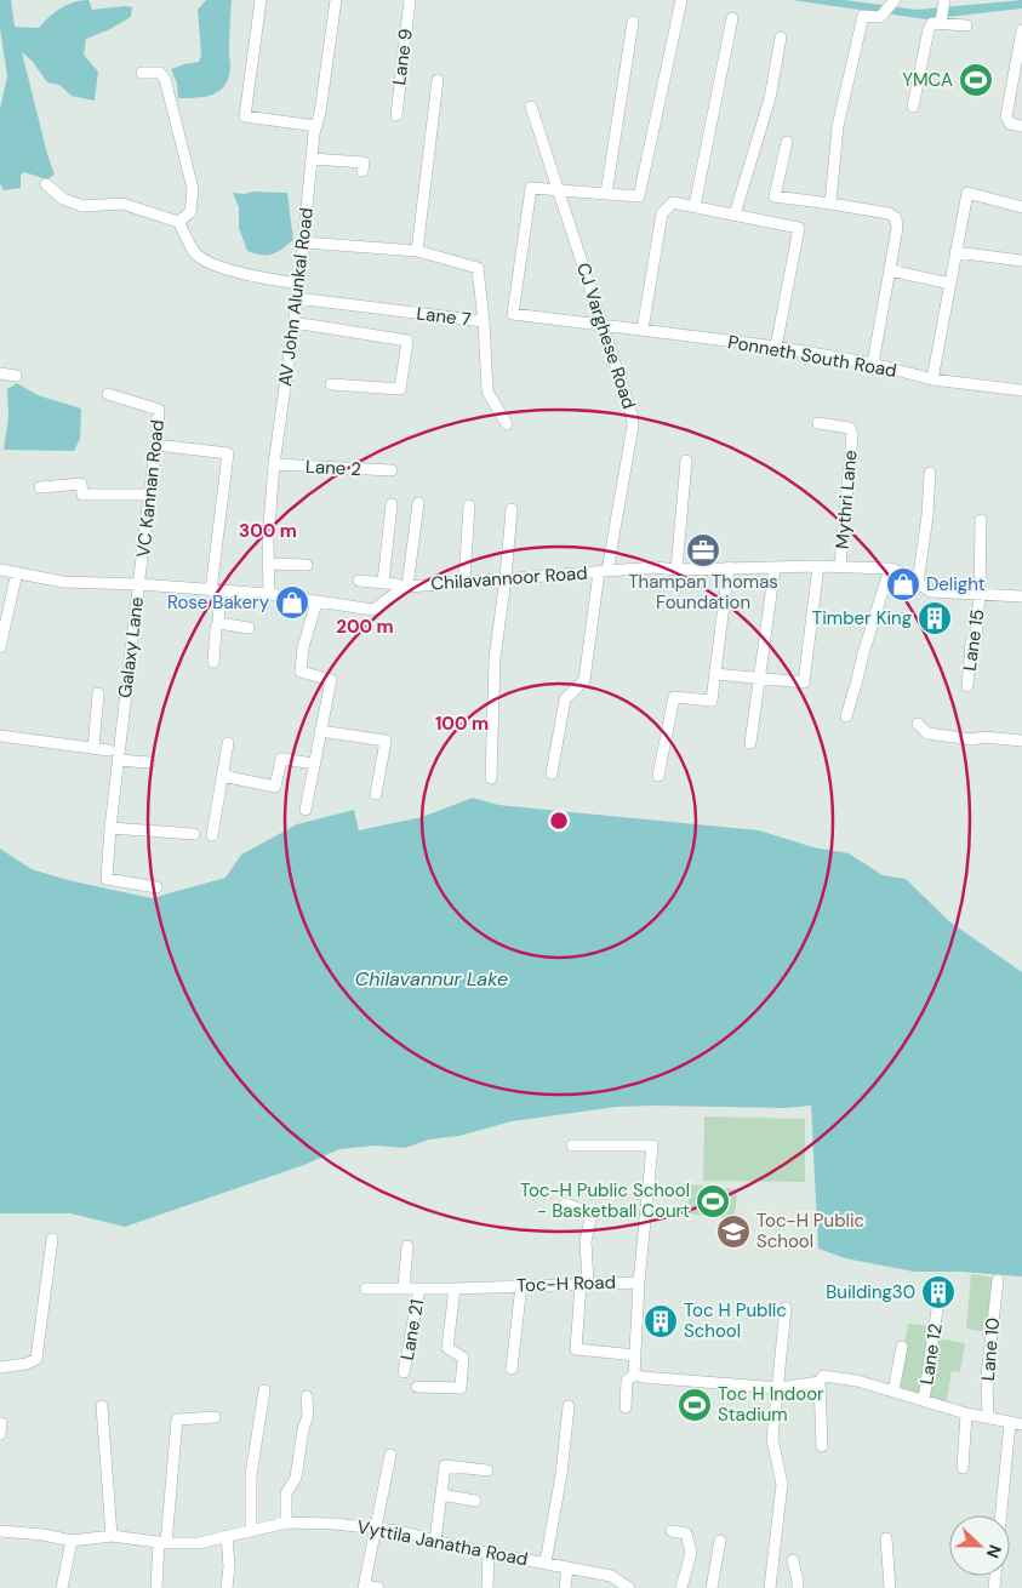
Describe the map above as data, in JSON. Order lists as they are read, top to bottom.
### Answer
{
  "streets": {
    "street": [
      "Lane 9",
      "AV John Alunkal Road",
      "Lane 7",
      "CJ Varghese Road",
      "Ponneth South Road",
      "Lane 2",
      "VC Kannan Road",
      "Mythri Lane",
      "Chilavannoor Road",
      "Lane 15",
      "Galaxy Lane",
      "Toc-H Road",
      "Lane 21",
      "Lane 10",
      "Lane 12",
      "Vyttila Janatha Road"
    ]
  },
  "crossings": [
    ["AV John Alunkal Road", "Lane 7"],
    ["AV John Alunkal Road", "Lane 2"],
    ["CJ Varghese Road", "Ponneth South Road"],
    ["CJ Varghese Road", "Chilavannoor Road"],
    ["VC Kannan Road", "Galaxy Lane"],
    ["Mythri Lane", "Chilavannoor Road"],
    ["Chilavannoor Road", "Lane 15"],
    ["Toc-H Road", "Lane 21"]
  ],
  "water": ["Chilavannur Lake"],
  "places": {
    "sports": ["YMCA", "Toc-H Public School - Basketball Court", "Toc H Indoor Stadium"],
    "office": ["Thampan Thomas Foundation"],
    "shop": ["Delight", "Rose Bakery"],
    "building": ["Timber King", "Building30", "Toc H Public School"],
    "school or university": ["Toc-H Public School"]
  },
  "north": "right",
  "rings": ["300 m", "200 m", "100 m"]
}
